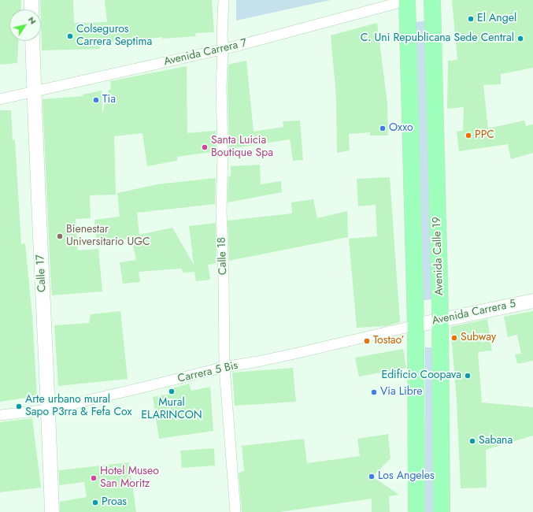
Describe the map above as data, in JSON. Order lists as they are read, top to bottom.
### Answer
{
  "streets": {
    "main road": ["Avenida Calle 19"],
    "street": [
      "Avenida Carrera 7",
      "Calle 18",
      "Calle 17",
      "Avenida Carrera 5",
      "Carrera 5 Bis"
    ]
  },
  "crossings": [
    ["Avenida Carrera 7", "Calle 18"],
    ["Avenida Carrera 7", "Calle 17"],
    ["Calle 18", "Carrera 5 Bis"],
    ["Avenida Calle 19", "Avenida Carrera 5"],
    ["Calle 17", "Carrera 5 Bis"],
    ["Avenida Carrera 5", "Carrera 5 Bis"]
  ],
  "places": [
    "El Angel",
    "Colseguros Carrera Septima",
    "C. Uni Republicana Sede Central",
    "Tia",
    "Oxxo",
    "PPC",
    "Santa Luicia Boutique Spa",
    "Bienestar Universitario UGC",
    "Subway",
    "Tostao’",
    "Edificio Coopava",
    "Mural ELARINCON",
    "Via Libre",
    "Arte urbano mural Sapo P3rra & Fefa Cox",
    "Sabana",
    "Los Angeles",
    "Hotel Museo San Moritz",
    "Proas"
  ],
  "north": "top right"
}
